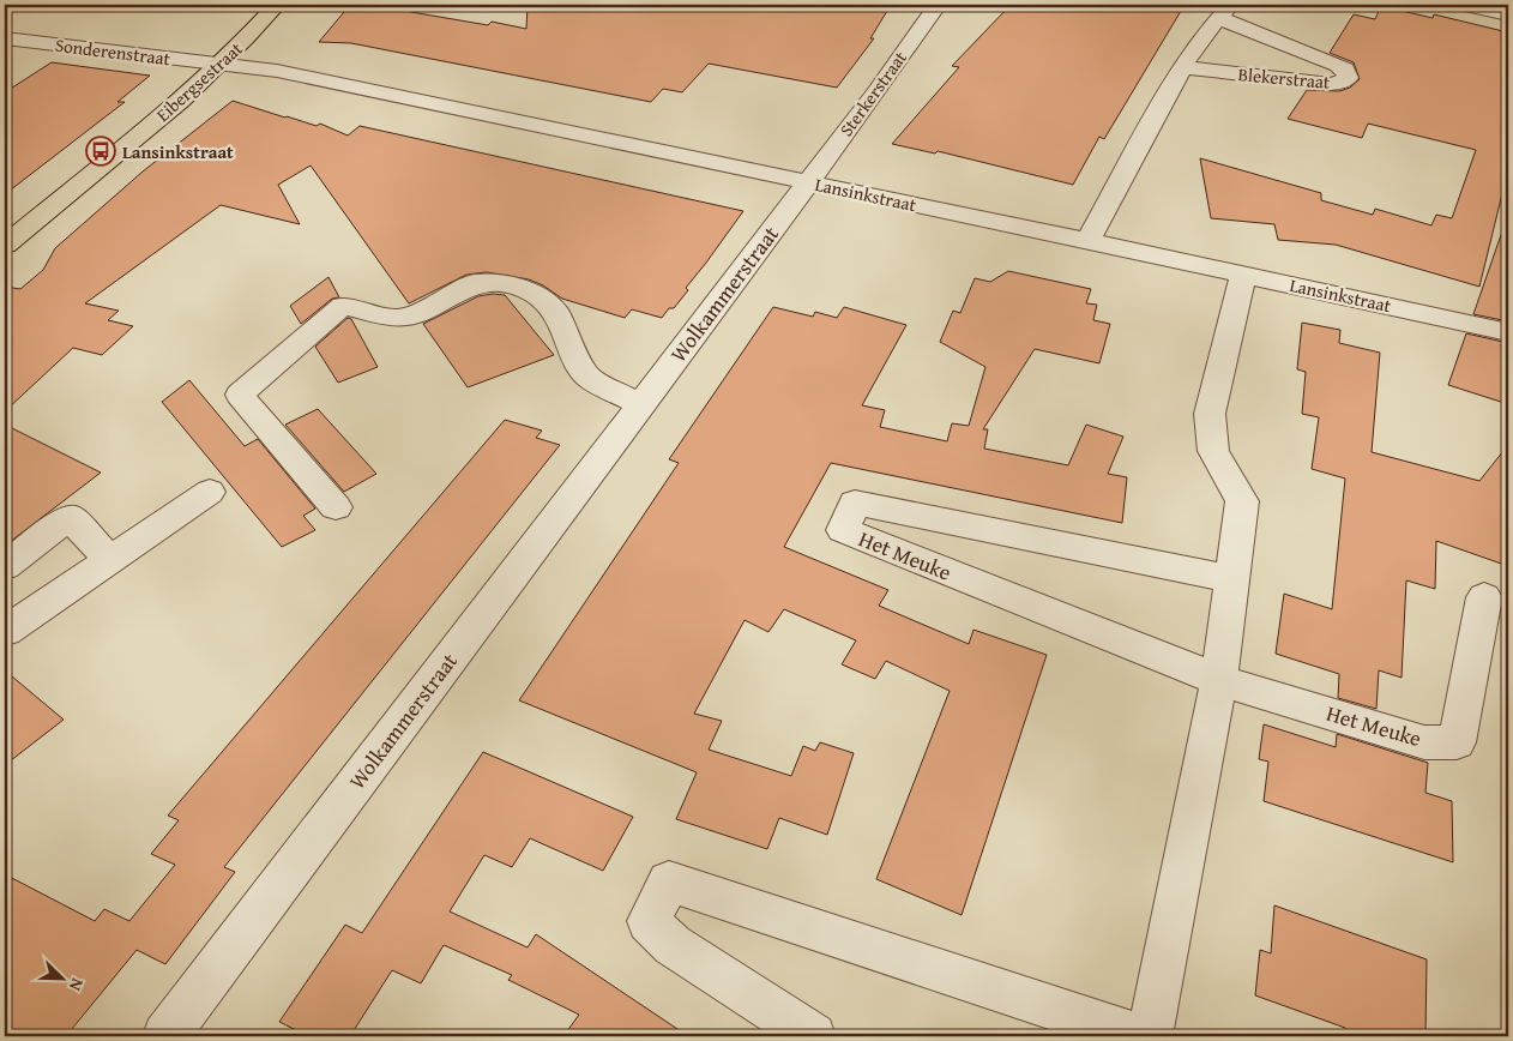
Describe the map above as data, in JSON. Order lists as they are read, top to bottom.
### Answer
{
  "streets": {
    "main road": ["Eibergsestraat"],
    "street": [
      "Sonderenstraat",
      "Blekerstraat",
      "Sterkerstraat",
      "Lansinkstraat",
      "Wolkammerstraat",
      "Het Meuke"
    ]
  },
  "crossings": [
    ["Sonderenstraat", "Eibergsestraat"],
    ["Sonderenstraat", "Lansinkstraat"],
    ["Blekerstraat", "Lansinkstraat"],
    ["Eibergsestraat", "Lansinkstraat"],
    ["Sterkerstraat", "Lansinkstraat"],
    ["Sterkerstraat", "Wolkammerstraat"],
    ["Lansinkstraat", "Wolkammerstraat"]
  ],
  "places": {
    "bus stop": ["Lansinkstraat"]
  },
  "north": "bottom right"
}
